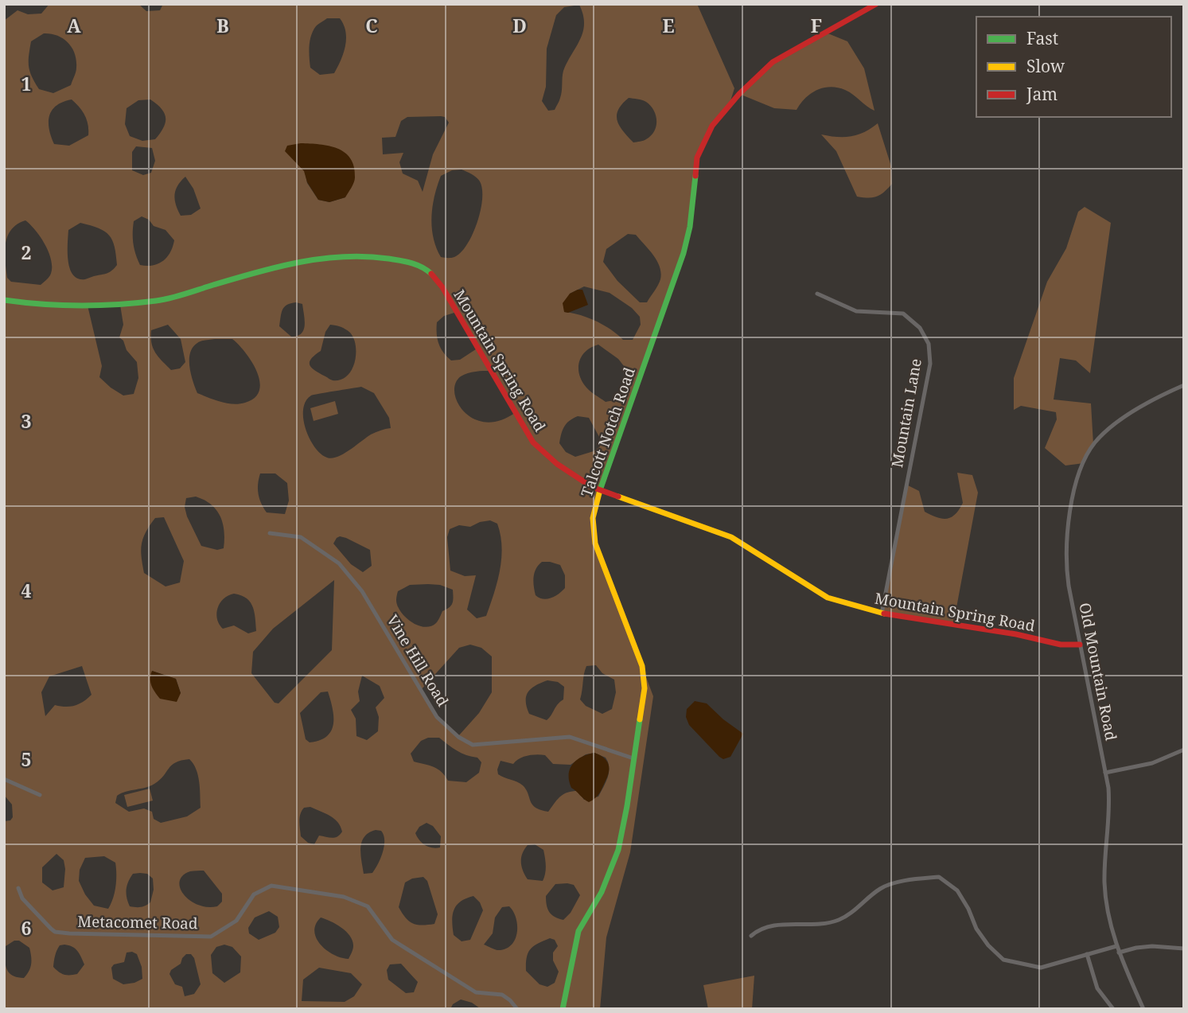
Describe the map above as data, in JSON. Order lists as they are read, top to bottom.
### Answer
{
  "streets": {
    "street": [
      "Mountain Spring Road",
      "Mountain Lane",
      "Talcott Notch Road",
      "Vine Hill Road",
      "Old Mountain Road",
      "Metacomet Road"
    ]
  },
  "crossings": [
    ["Mountain Spring Road", "Mountain Lane"],
    ["Mountain Spring Road", "Talcott Notch Road"],
    ["Mountain Spring Road", "Old Mountain Road"],
    ["Talcott Notch Road", "Vine Hill Road"]
  ],
  "legend": ["Fast", "Slow", "Jam"],
  "grid": {
    "columns": [
      "A",
      "B",
      "C",
      "D",
      "E",
      "F"
    ],
    "rows": [
      "1",
      "2",
      "3",
      "4",
      "5",
      "6"
    ]
  }
}
